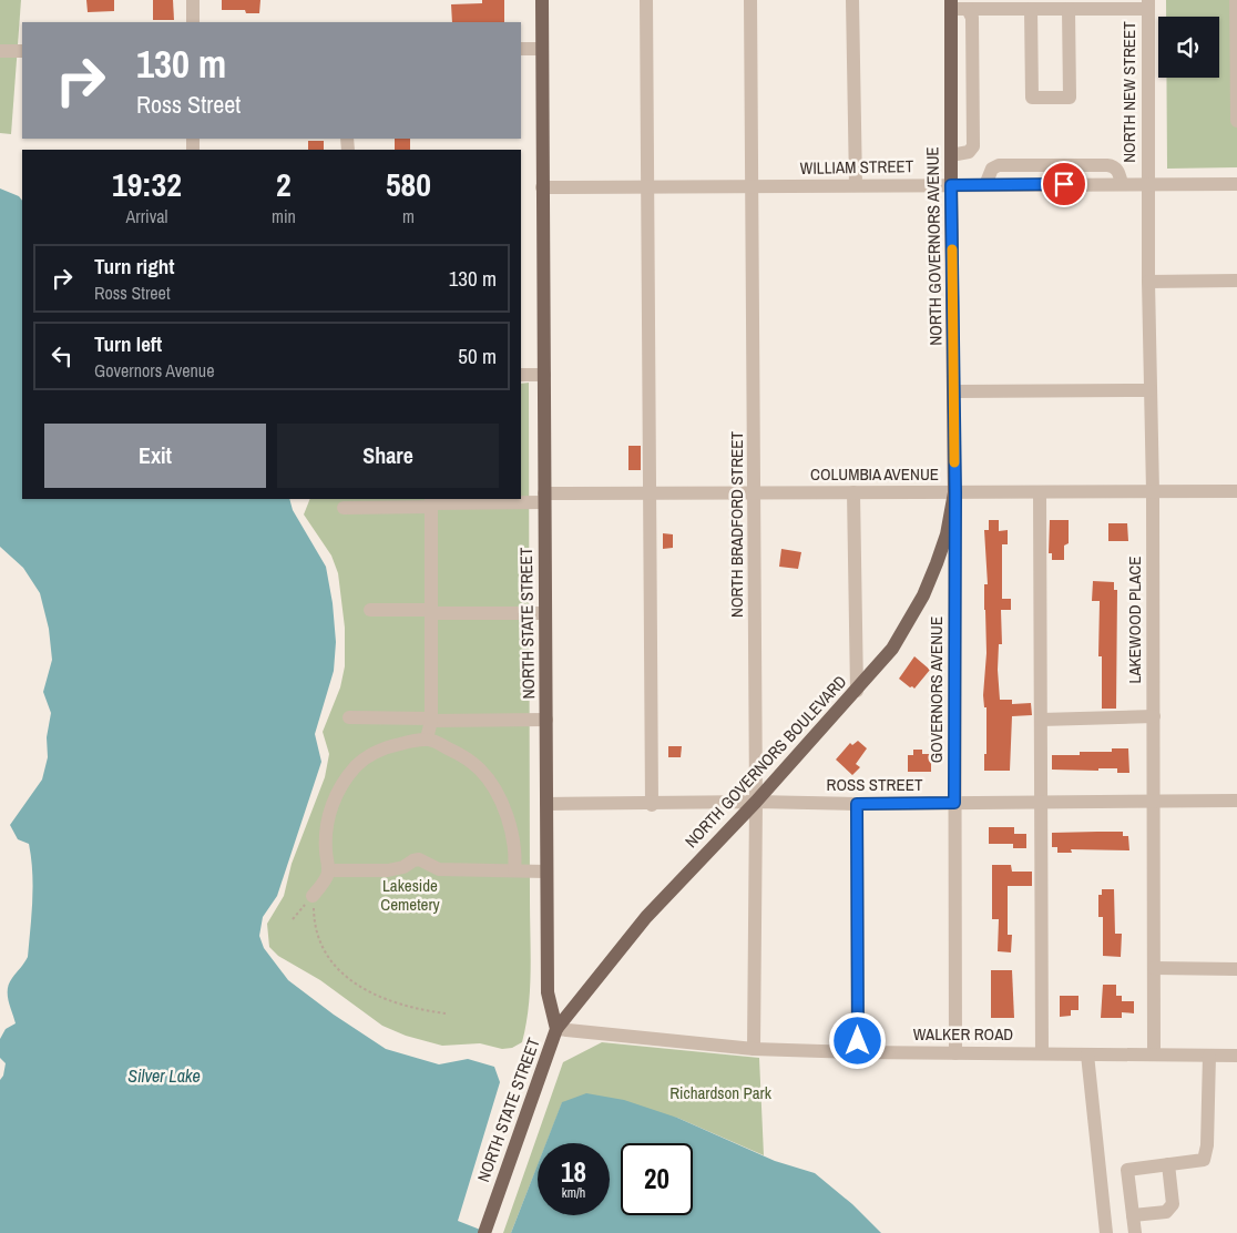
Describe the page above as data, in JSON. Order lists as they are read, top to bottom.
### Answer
{
  "streets": {
    "main road": ["NORTH GOVERNORS AVENUE", "NORTH STATE STREET", "NORTH GOVERNORS BOULEVARD"],
    "street": [
      "NORTH NEW STREET",
      "WILLIAM STREET",
      "COLUMBIA AVENUE",
      "NORTH BRADFORD STREET",
      "LAKEWOOD PLACE",
      "GOVERNORS AVENUE",
      "ROSS STREET",
      "WALKER ROAD"
    ]
  },
  "crossings": [
    ["NORTH NEW STREET", "WILLIAM STREET"],
    ["NORTH NEW STREET", "LAKEWOOD PLACE"],
    ["WILLIAM STREET", "NORTH GOVERNORS AVENUE"],
    ["WILLIAM STREET", "NORTH BRADFORD STREET"],
    ["WILLIAM STREET", "LAKEWOOD PLACE"],
    ["WILLIAM STREET", "NORTH STATE STREET"],
    ["NORTH GOVERNORS AVENUE", "COLUMBIA AVENUE"],
    ["NORTH GOVERNORS AVENUE", "GOVERNORS AVENUE"],
    ["NORTH GOVERNORS AVENUE", "NORTH GOVERNORS BOULEVARD"],
    ["COLUMBIA AVENUE", "NORTH BRADFORD STREET"],
    ["COLUMBIA AVENUE", "LAKEWOOD PLACE"],
    ["COLUMBIA AVENUE", "NORTH STATE STREET"],
    ["COLUMBIA AVENUE", "GOVERNORS AVENUE"],
    ["COLUMBIA AVENUE", "NORTH GOVERNORS BOULEVARD"],
    ["NORTH BRADFORD STREET", "NORTH GOVERNORS BOULEVARD"],
    ["NORTH BRADFORD STREET", "ROSS STREET"],
    ["NORTH BRADFORD STREET", "WALKER ROAD"],
    ["LAKEWOOD PLACE", "ROSS STREET"],
    ["LAKEWOOD PLACE", "WALKER ROAD"],
    ["NORTH STATE STREET", "NORTH GOVERNORS BOULEVARD"],
    ["NORTH STATE STREET", "ROSS STREET"],
    ["NORTH STATE STREET", "WALKER ROAD"],
    ["GOVERNORS AVENUE", "NORTH GOVERNORS BOULEVARD"],
    ["GOVERNORS AVENUE", "ROSS STREET"],
    ["GOVERNORS AVENUE", "WALKER ROAD"],
    ["NORTH GOVERNORS BOULEVARD", "ROSS STREET"],
    ["NORTH GOVERNORS BOULEVARD", "WALKER ROAD"]
  ],
  "water": ["Silver Lake"],
  "parks": ["Lakeside Cemetery", "Richardson Park"],
  "page": {
    "turn": ["130 m", "Ross Street"],
    "eta": [
      "19:32",
      "Arrival",
      "2",
      "min",
      "580",
      "m"
    ],
    "list": [
      {
        "name": "Turn right",
        "note": "Ross Street",
        "value": "130 m"
      },
      {
        "name": "Turn left",
        "note": "Governors Avenue",
        "value": "50 m"
      }
    ],
    "buttons": ["Exit", "Share"],
    "speed": "18 km/h",
    "limit": "20"
  }
}
